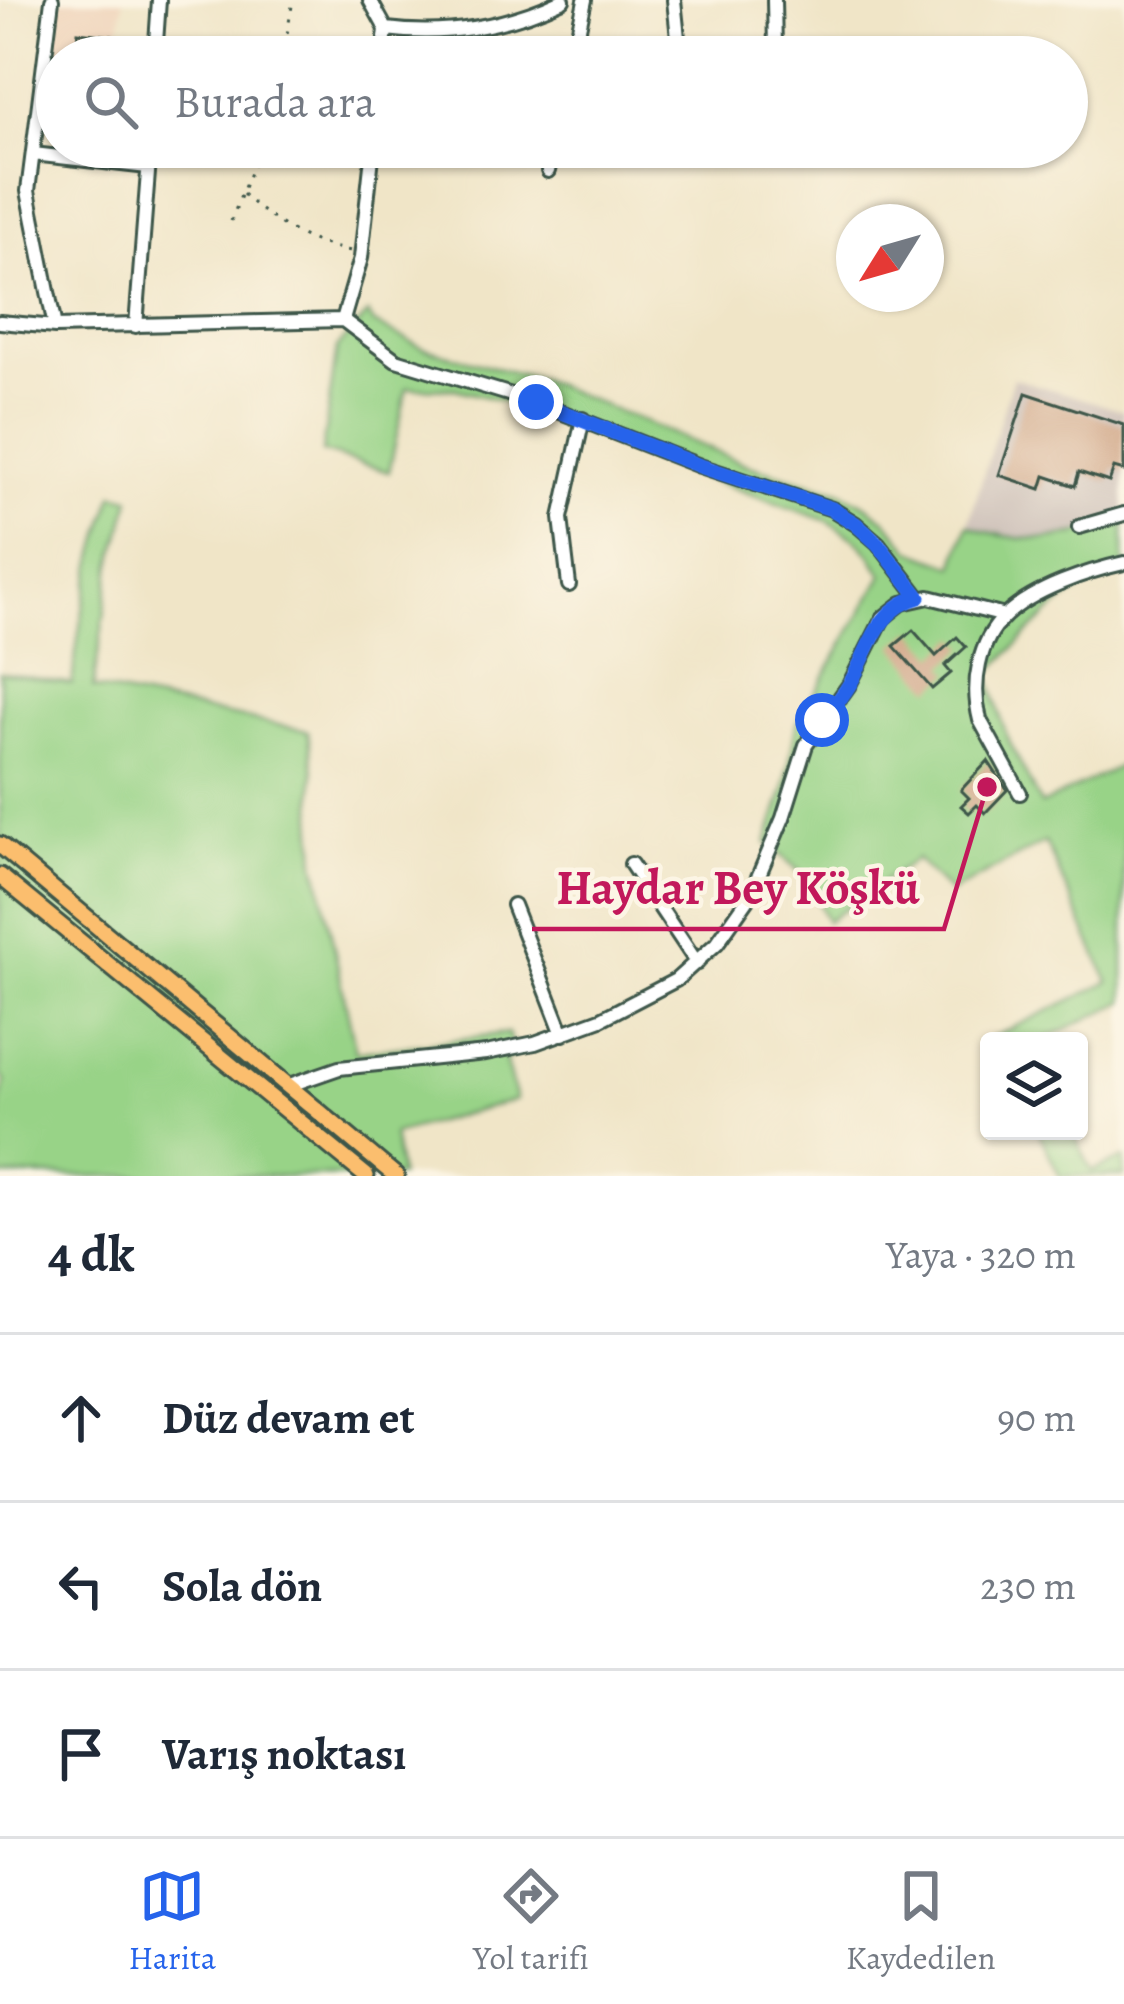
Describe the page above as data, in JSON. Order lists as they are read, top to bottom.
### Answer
{
  "places": ["Haydar Bey Köşkü"],
  "north": "bottom left",
  "page": {
    "search": "Burada ara",
    "heading": ["4 dk", "Yaya · 320 m"],
    "list": [
      ["Düz devam et", "90 m"],
      ["Sola dön", "230 m"],
      "Varış noktası"
    ],
    "nav": ["Harita", "Yol tarifi", "Kaydedilen"]
  }
}
